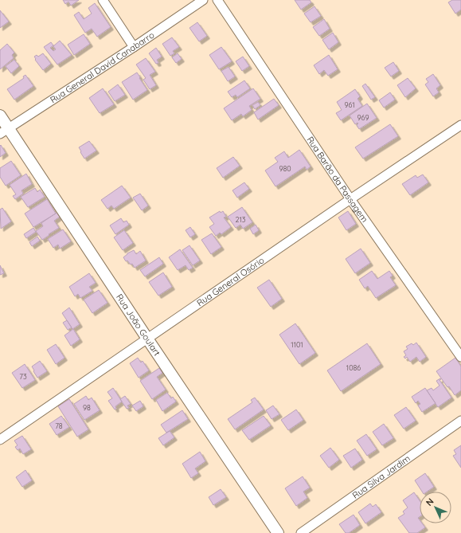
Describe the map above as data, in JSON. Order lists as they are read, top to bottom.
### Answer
{
  "streets": {
    "street": [
      "Rua General David Canabarro",
      "Rua Barão da Passagem",
      "Rua General Osório",
      "Rua João Goulart",
      "Rua Silva Jardim"
    ]
  },
  "crossings": [
    ["Rua General David Canabarro", "Rua João Goulart"],
    ["Rua Barão da Passagem", "Rua General Osório"],
    ["Rua General Osório", "Rua João Goulart"]
  ],
  "house_numbers": [
    "961",
    "969",
    "980",
    "213",
    "1101",
    "1086",
    "73",
    "98",
    "78"
  ],
  "north": "top left"
}
